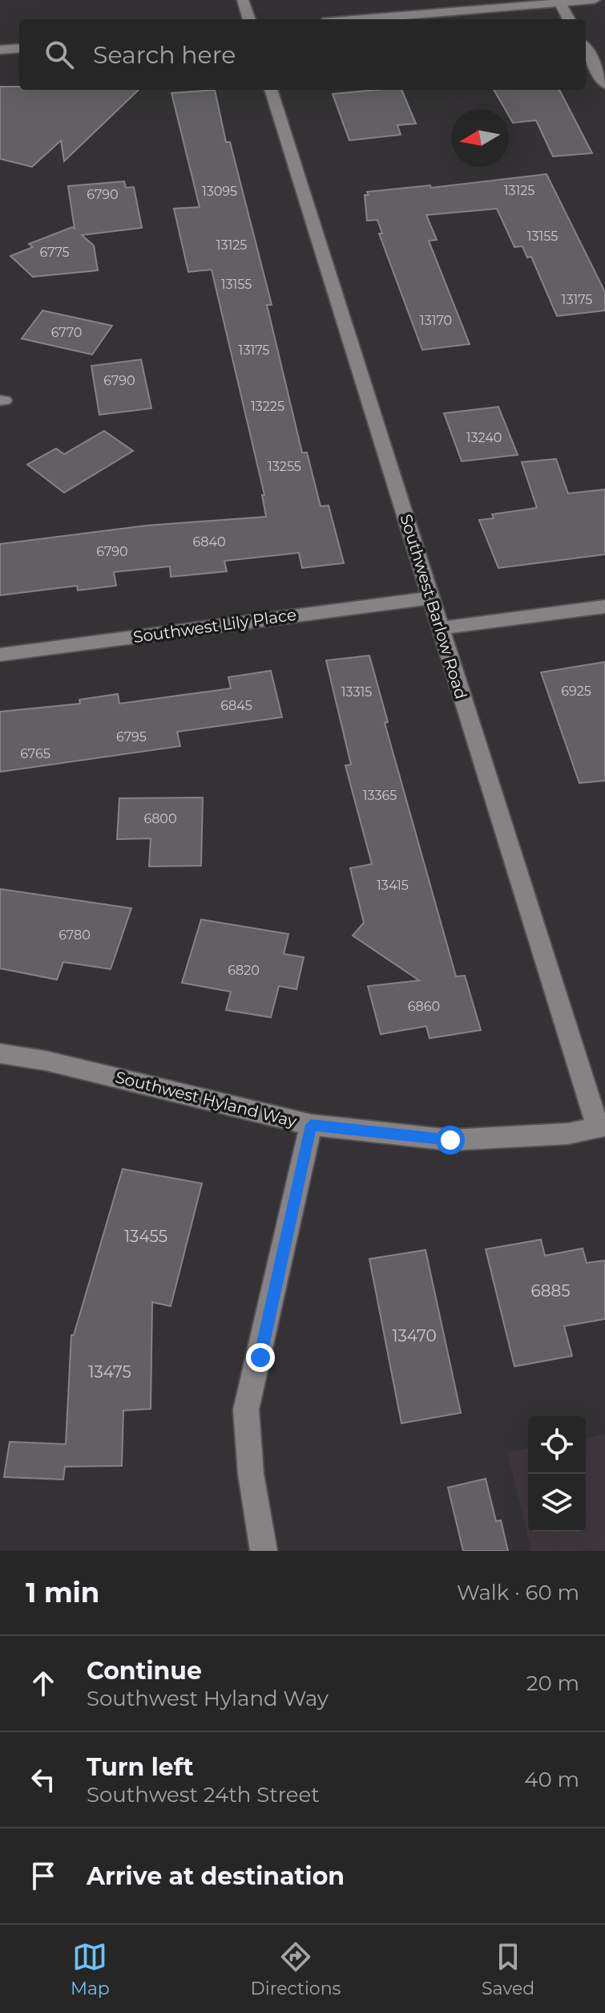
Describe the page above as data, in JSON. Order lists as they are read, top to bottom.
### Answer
{
  "streets": {
    "street": ["Southwest Barlow Road", "Southwest Lily Place", "Southwest Hyland Way"]
  },
  "crossings": [
    ["Southwest Barlow Road", "Southwest Lily Place"],
    ["Southwest Barlow Road", "Southwest Hyland Way"]
  ],
  "house_numbers": [
    "13125",
    "13095",
    "6790",
    "13155",
    "13125",
    "6775",
    "13155",
    "13175",
    "13170",
    "6770",
    "13175",
    "6790",
    "13225",
    "13240",
    "13255",
    "6840",
    "6790",
    "6925",
    "13315",
    "6845",
    "6795",
    "6765",
    "13365",
    "6800",
    "13415",
    "6780",
    "6820",
    "6860",
    "13455",
    "6885",
    "13470",
    "13475"
  ],
  "north": "left",
  "page": {
    "search": "Search here",
    "heading": ["1 min", "Walk · 60 m"],
    "list": [
      ["Continue", "Southwest Hyland Way", "20 m"],
      ["Turn left", "Southwest 24th Street", "40 m"],
      "Arrive at destination"
    ],
    "nav": ["Map", "Directions", "Saved"]
  }
}
